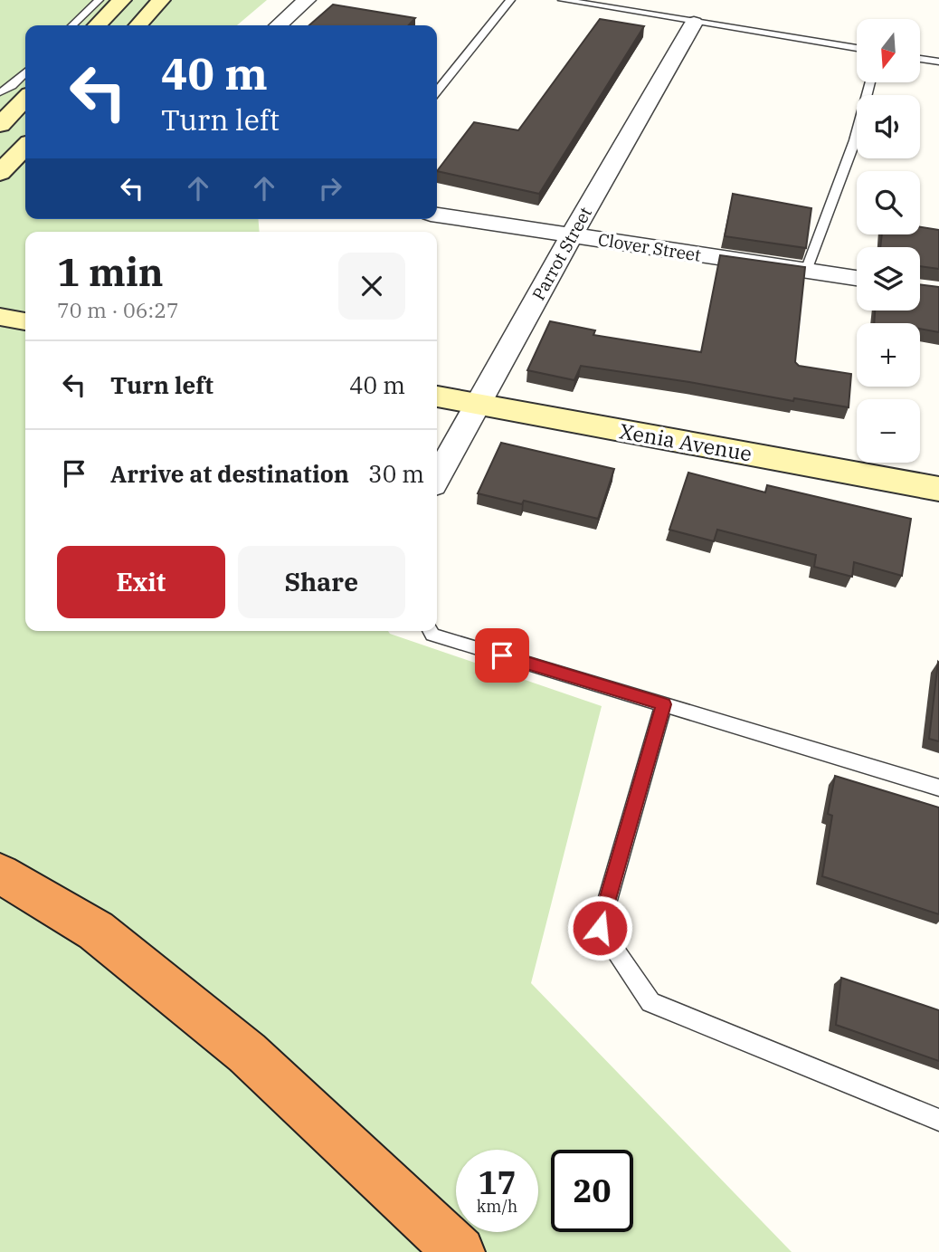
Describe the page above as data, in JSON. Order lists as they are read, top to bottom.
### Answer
{
  "streets": {
    "street": ["Clover Street", "Parrot Street", "Xenia Avenue"]
  },
  "crossings": [
    ["Clover Street", "Parrot Street"],
    ["Parrot Street", "Xenia Avenue"]
  ],
  "north": "bottom",
  "page": {
    "map_buttons": ["+", "−"],
    "turn": ["40 m", "Turn left"],
    "heading": ["1 min", "70 m · 06:27"],
    "list": [
      {
        "name": "Turn left",
        "value": "40 m"
      },
      {
        "name": "Arrive at destination",
        "value": "30 m"
      }
    ],
    "buttons": ["Exit", "Share"],
    "speed": "17 km/h",
    "limit": "20"
  }
}
